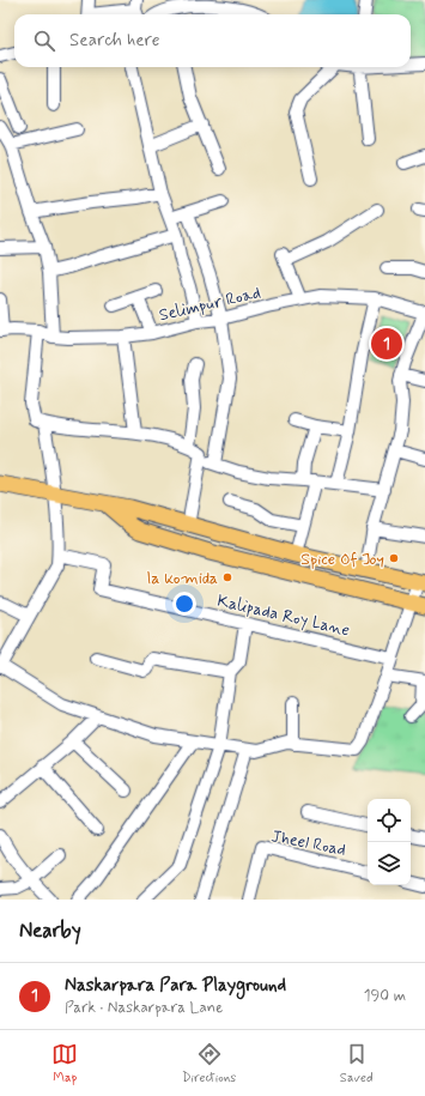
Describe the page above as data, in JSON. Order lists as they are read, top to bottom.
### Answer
{
  "streets": {
    "street": ["Selimpur Road", "Kalipada Roy Lane", "Jheel Road"]
  },
  "places": ["Spice Of Joy", "la komida"],
  "page": {
    "search": "Search here",
    "pins": "1",
    "heading": "Nearby",
    "list": [
      {
        "mark": "1",
        "name": "Naskarpara Para Playground",
        "note": "Park · Naskarpara Lane",
        "value": "190 m"
      }
    ],
    "nav": ["Map", "Directions", "Saved"]
  }
}
